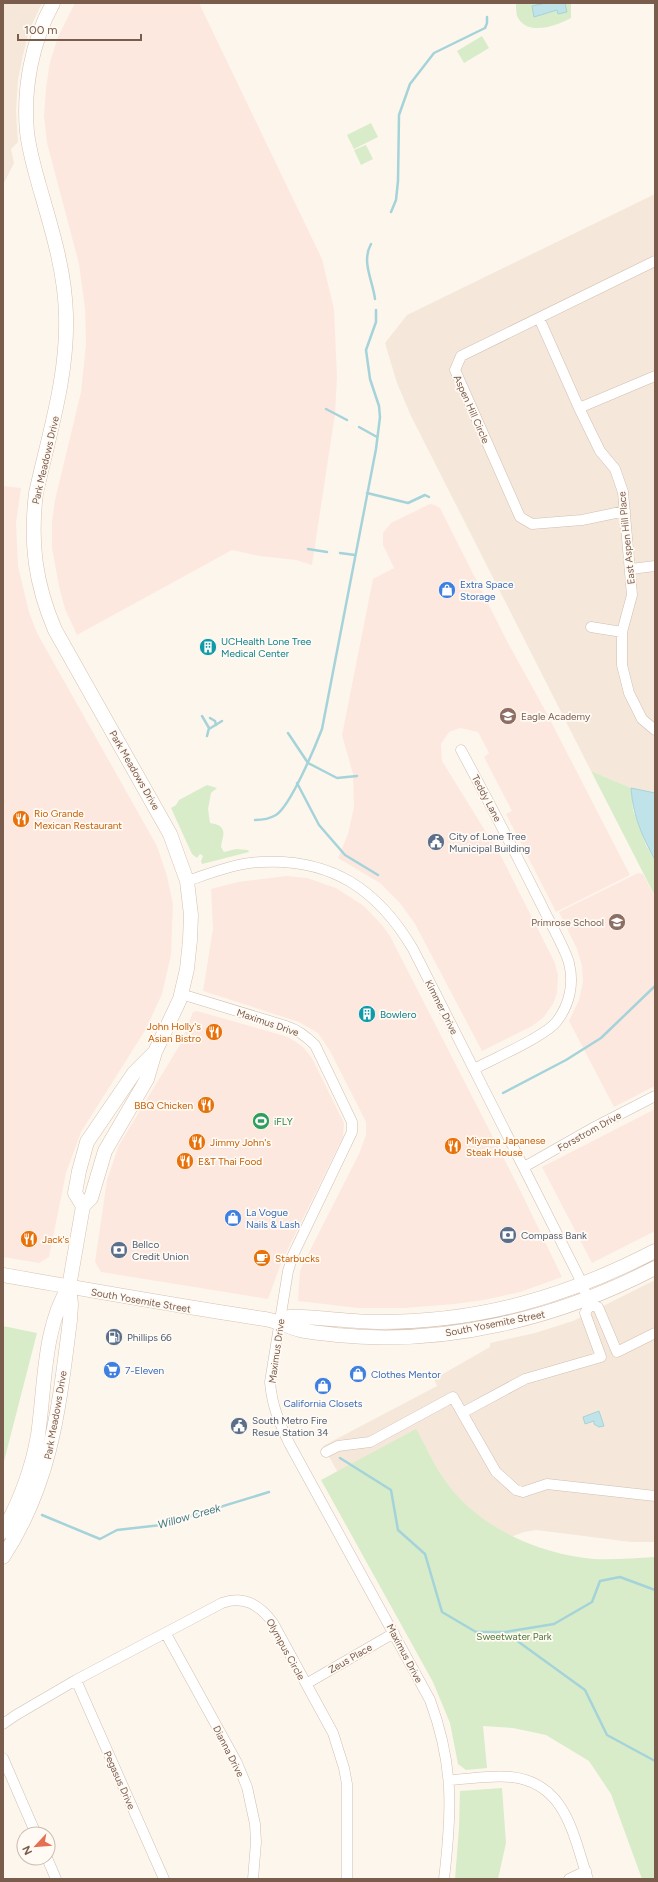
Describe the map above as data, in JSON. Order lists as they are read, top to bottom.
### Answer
{
  "streets": {
    "main road": ["Park Meadows Drive", "South Yosemite Street"],
    "street": [
      "Aspen Hill Circle",
      "East Aspen Hill Place",
      "Teddy Lane",
      "Kimmer Drive",
      "Maximus Drive",
      "Forsstrom Drive",
      "Olympus Circle",
      "Zeus Place",
      "Dianna Drive",
      "Pegasus Drive"
    ]
  },
  "crossings": [
    ["Aspen Hill Circle", "East Aspen Hill Place"],
    ["Park Meadows Drive", "Kimmer Drive"],
    ["Park Meadows Drive", "Maximus Drive"],
    ["Park Meadows Drive", "South Yosemite Street"],
    ["Teddy Lane", "Kimmer Drive"],
    ["Kimmer Drive", "Forsstrom Drive"],
    ["Kimmer Drive", "South Yosemite Street"],
    ["Maximus Drive", "South Yosemite Street"],
    ["Maximus Drive", "Zeus Place"],
    ["Olympus Circle", "Zeus Place"],
    ["Olympus Circle", "Dianna Drive"],
    ["Olympus Circle", "Pegasus Drive"]
  ],
  "water": ["Willow Creek"],
  "parks": ["Sweetwater Park"],
  "places": {
    "shop": [
      "Extra Space Storage",
      "La Vogue Nails & Lash",
      "Clothes Mentor",
      "California Closets"
    ],
    "building": ["UCHealth Lone Tree Medical Center", "Bowlero"],
    "school or university": ["Eagle Academy", "Primrose School"],
    "restaurant": [
      "Rio Grande Mexican Restaurant",
      "John Holly's Asian Bistro",
      "BBQ Chicken",
      "Jimmy John's",
      "Miyama Japanese Steak House",
      "E&T Thai Food",
      "Jack's"
    ],
    "public building": ["City of Lone Tree Municipal Building", "South Metro Fire Resue Station 34"],
    "sports": ["iFLY"],
    "bank": ["Compass Bank", "Bellco Credit Union"],
    "cafe": ["Starbucks"],
    "fuel station": ["Phillips 66"],
    "supermarket": ["7-Eleven"]
  },
  "scale_bar": "100 m",
  "north": "bottom left"
}
